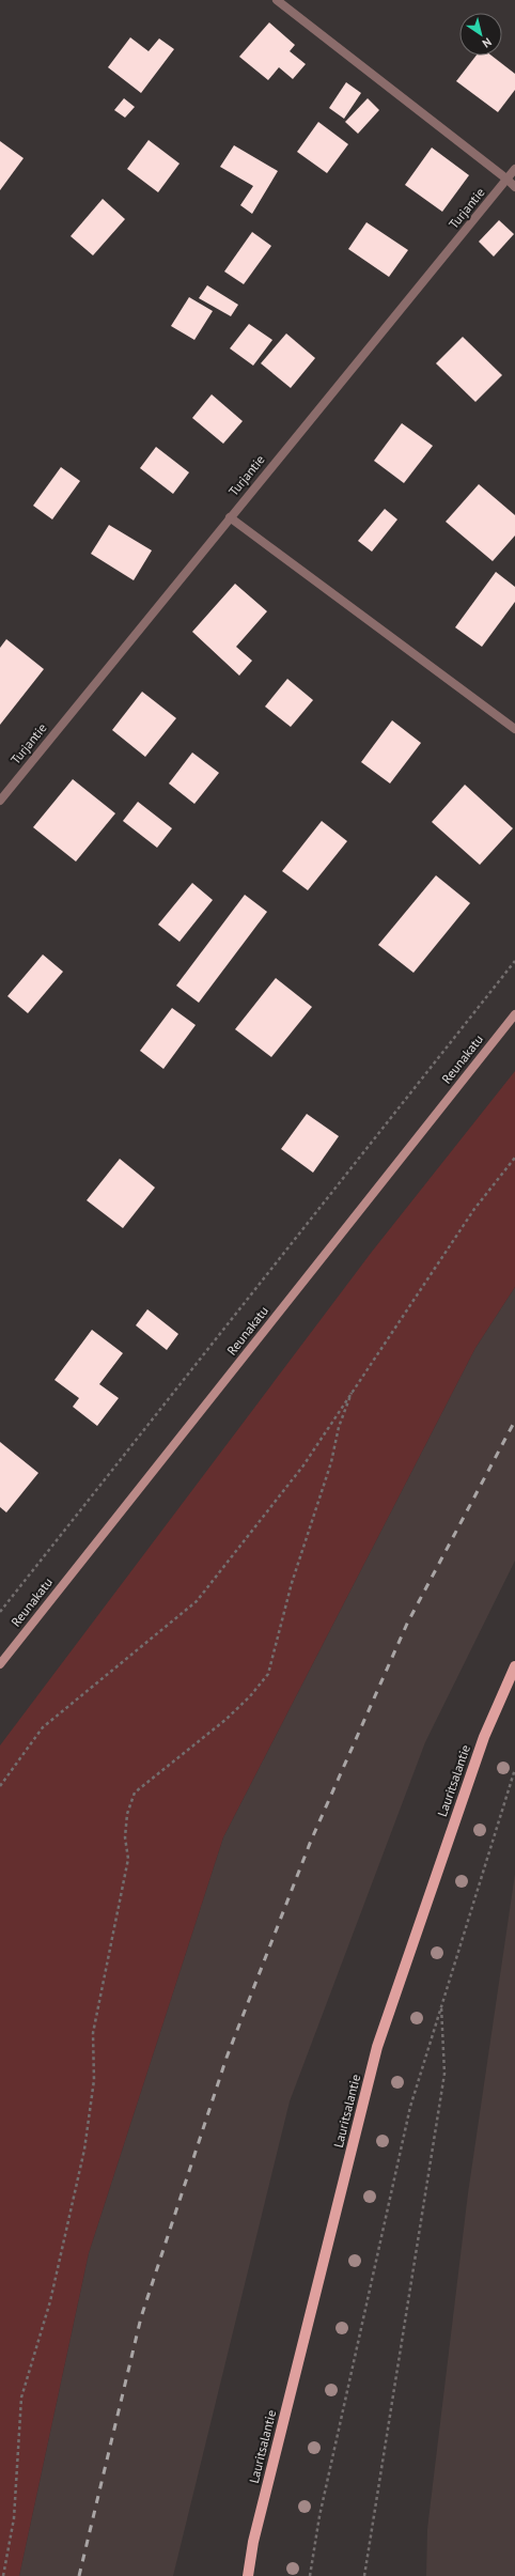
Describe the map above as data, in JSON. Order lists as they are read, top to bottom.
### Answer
{
  "streets": {
    "main road": ["Reunakatu", "Lauritsalantie"],
    "street": ["Turjantie"]
  },
  "north": "bottom right"
}
